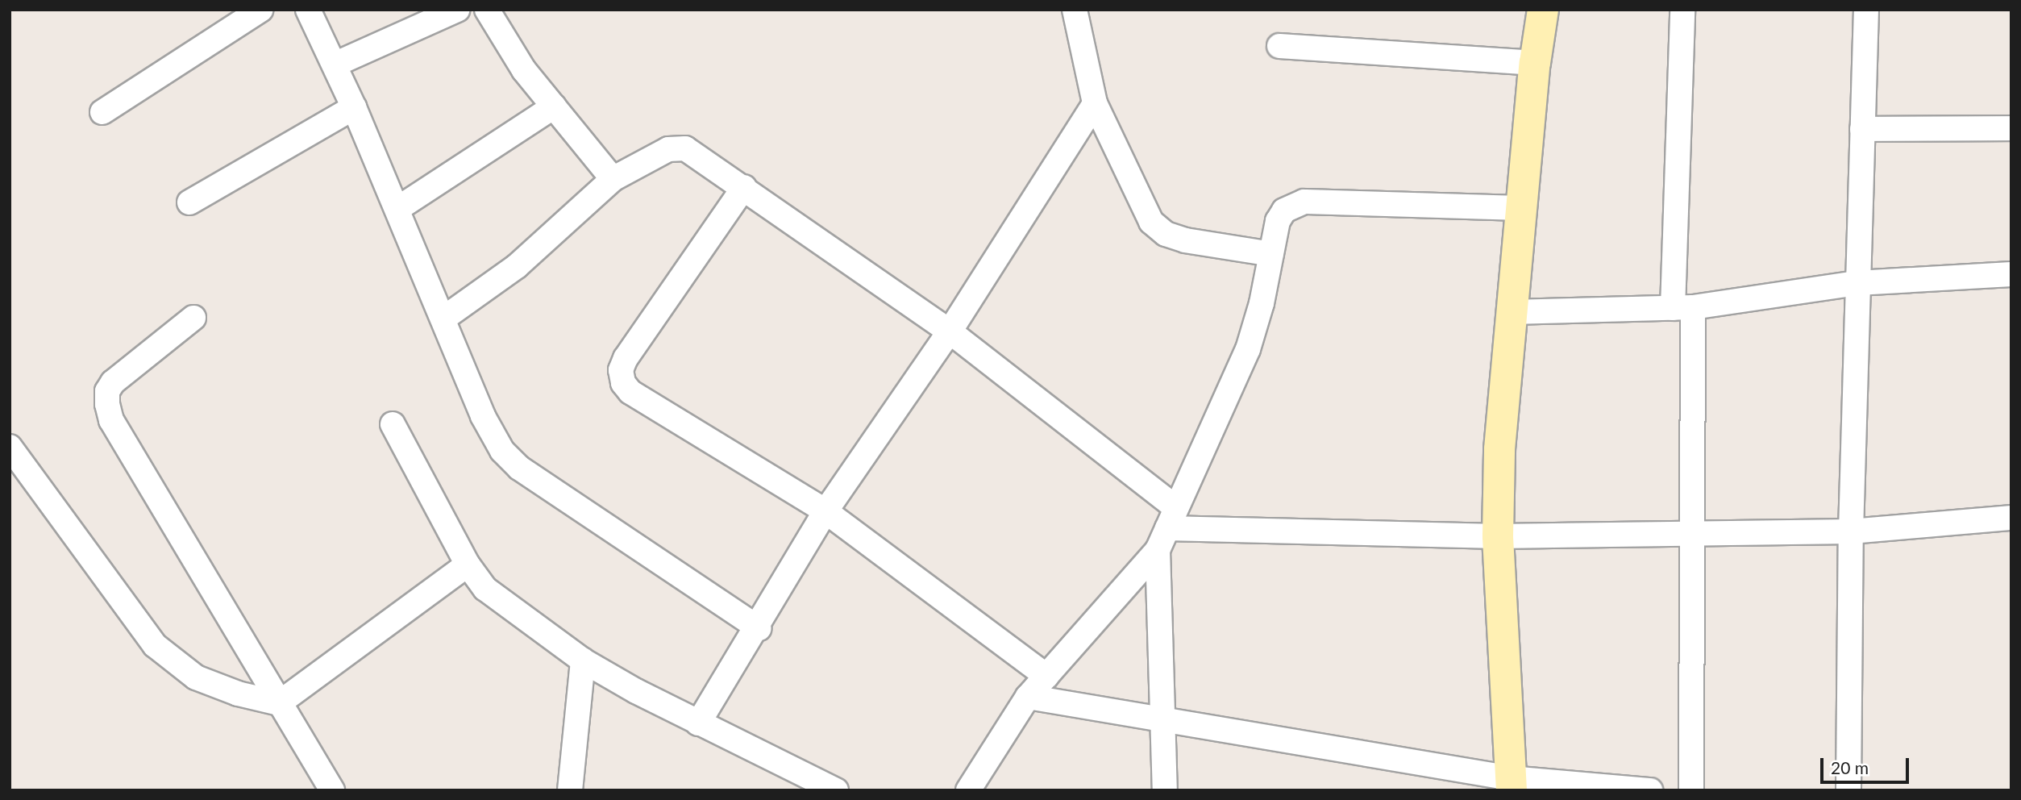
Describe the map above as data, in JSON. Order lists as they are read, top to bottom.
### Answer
{
  "scale_bar": "20 m"
}
